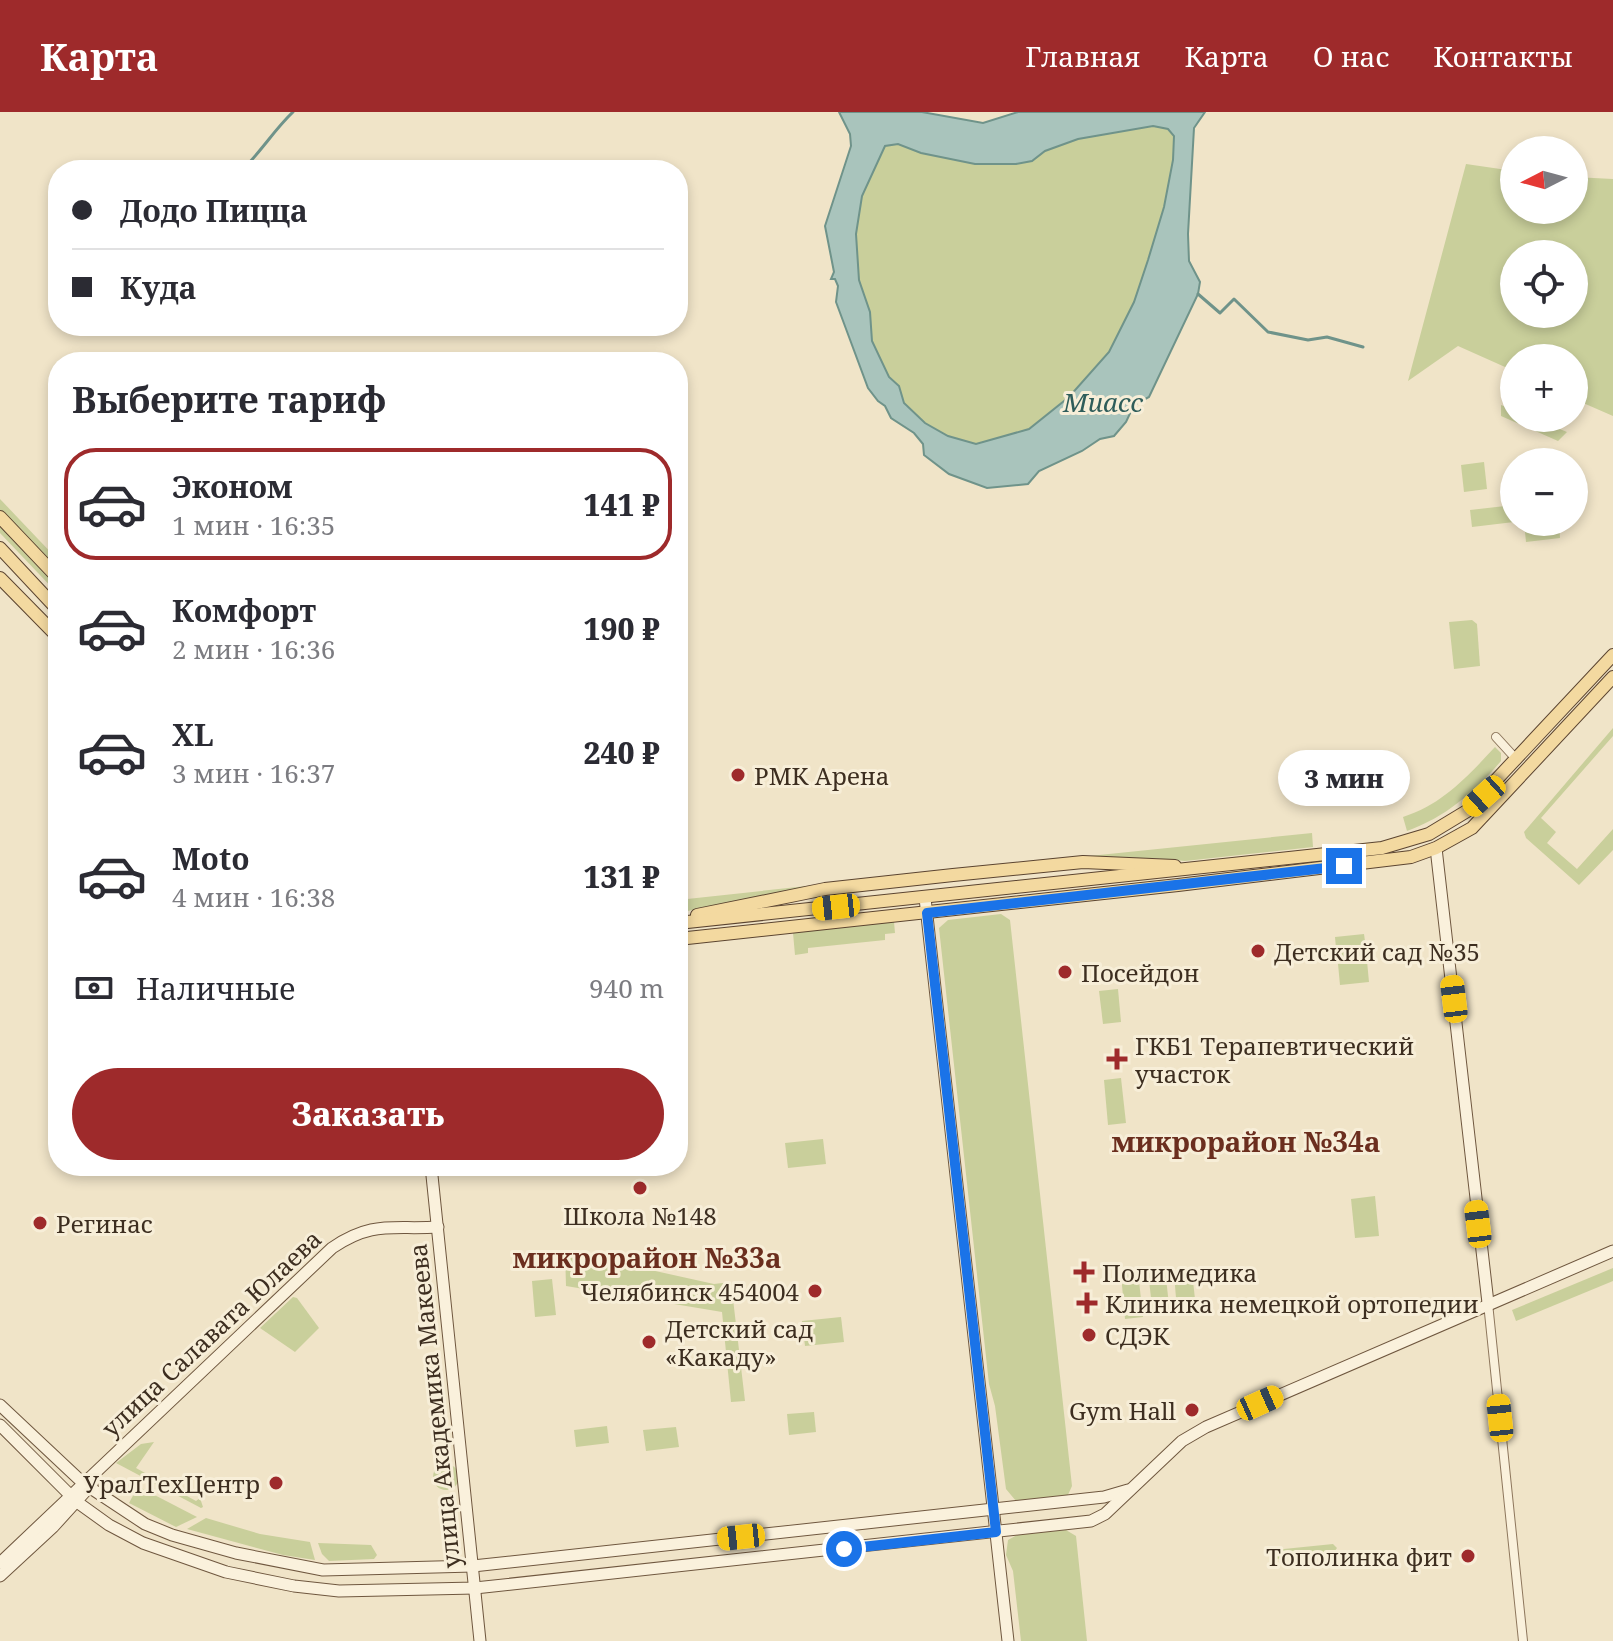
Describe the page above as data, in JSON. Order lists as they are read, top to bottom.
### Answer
{
  "streets": {
    "main road": ["улица Салавата Юлаева", "улица Академика Макеева"]
  },
  "crossings": [
    ["улица Салавата Юлаева", "улица Академика Макеева"]
  ],
  "districts": ["микрорайон №34а", "микрорайон №33а"],
  "water": ["Миасс"],
  "places": {
    "other": [
      "РМК Арена",
      "Детский сад №35",
      "Посейдон",
      "Школа №148",
      "Регинас",
      "Челябинск 454004",
      "СДЭК",
      "Детский сад «Какаду»",
      "Gym Hall",
      "УралТехЦентр",
      "Тополинка фит"
    ],
    "health": ["ГКБ1 Терапевтический участок", "Полимедика", "Клиника немецкой ортопедии"]
  },
  "north": "left",
  "page": {
    "header": "Карта",
    "nav": [
      "Главная",
      "Карта",
      "О нас",
      "Контакты"
    ],
    "map_buttons": ["+", "−"],
    "banner": ["Додо Пицца", "Куда"],
    "heading": "Выберите тариф",
    "list": [
      {
        "name": "Эконом",
        "note": "1 мин · 16:35",
        "value": "141 ₽"
      },
      {
        "name": "Комфорт",
        "note": "2 мин · 16:36",
        "value": "190 ₽"
      },
      {
        "name": "XL",
        "note": "3 мин · 16:37",
        "value": "240 ₽"
      },
      {
        "name": "Moto",
        "note": "4 мин · 16:38",
        "value": "131 ₽"
      }
    ],
    "bubble": "3 мин",
    "pay": ["Наличные", "940 m"],
    "buttons": "Заказать"
  }
}
